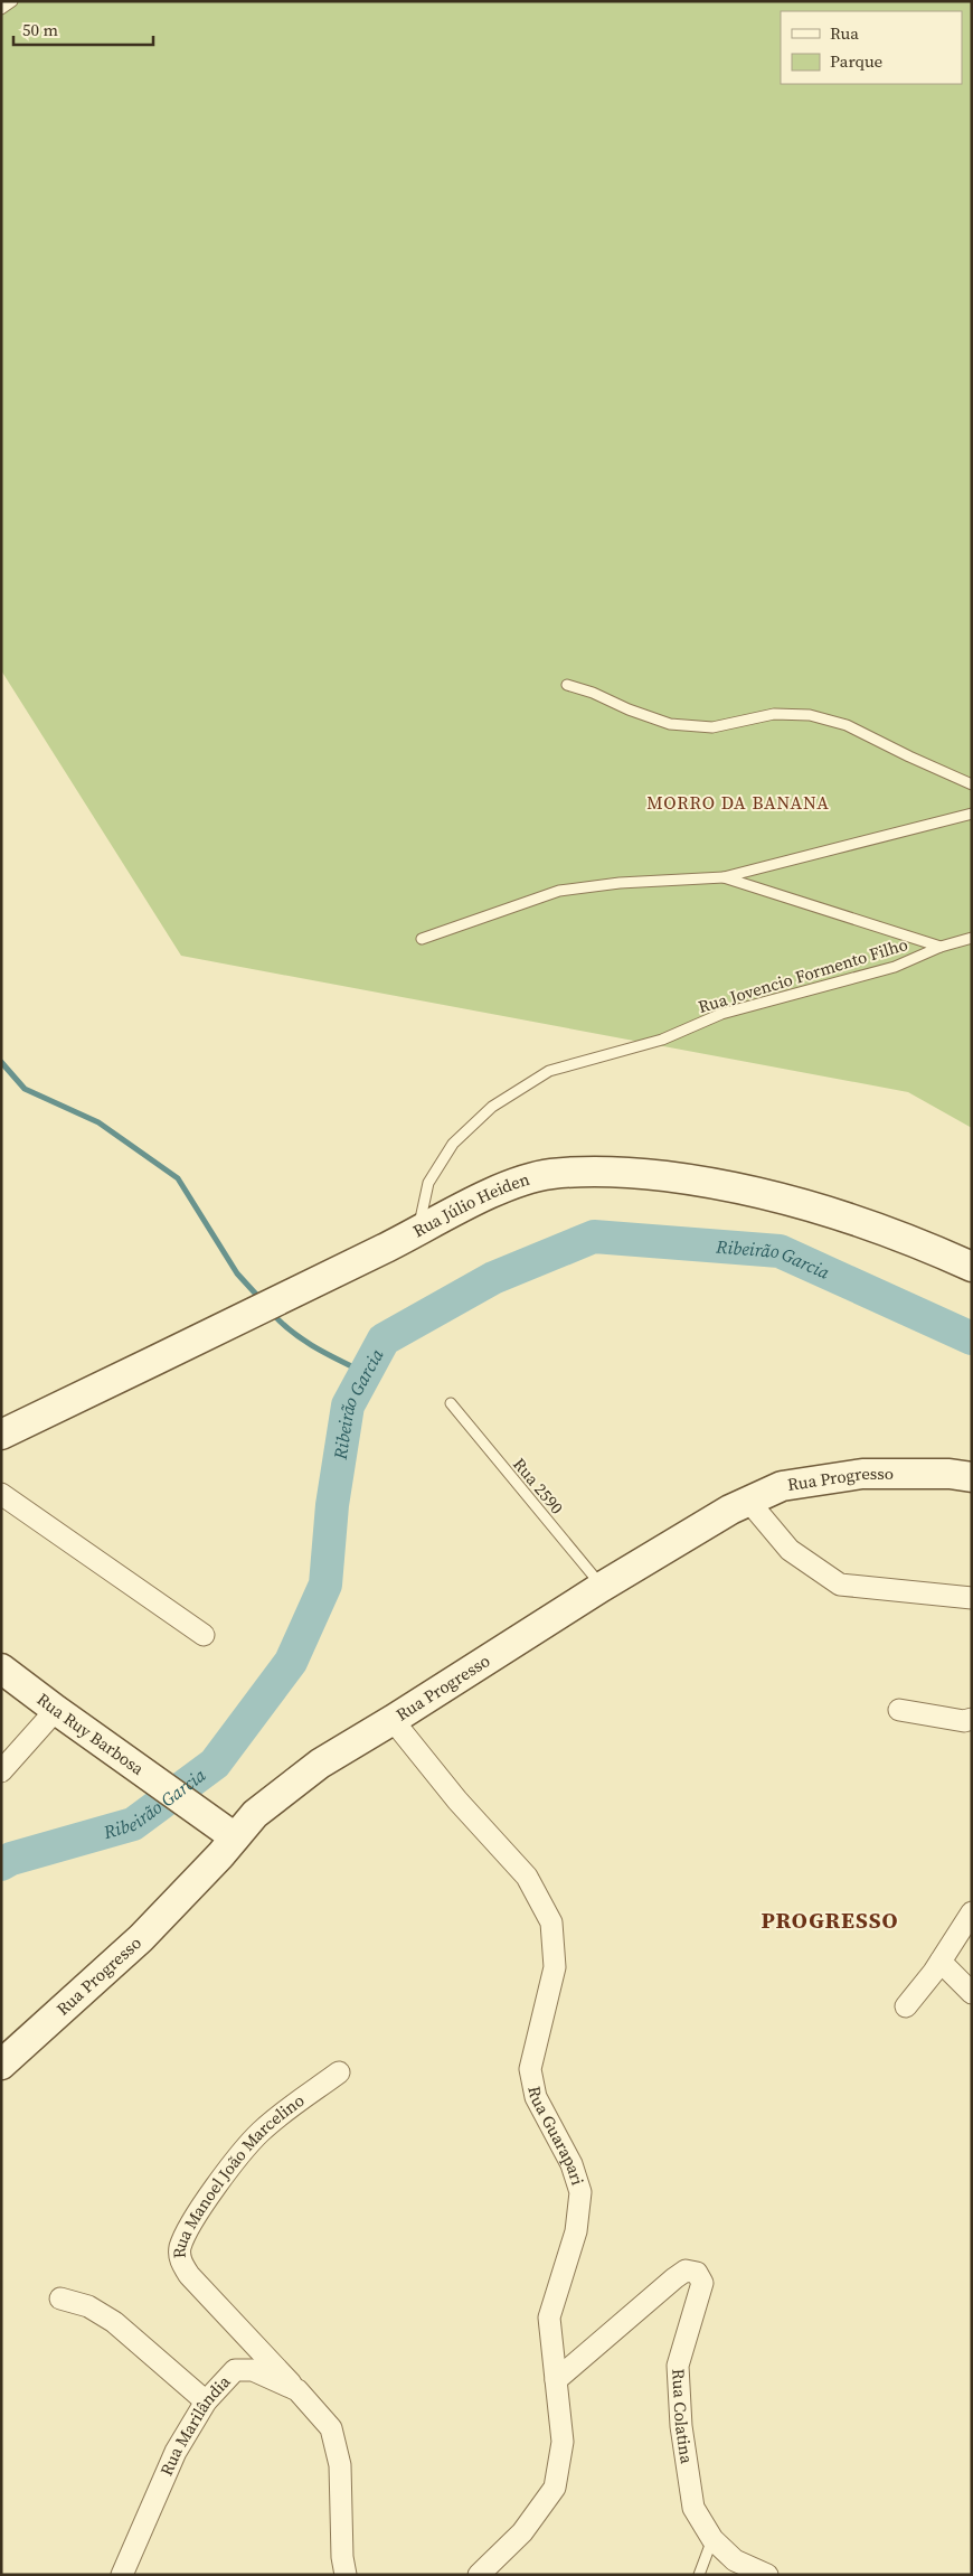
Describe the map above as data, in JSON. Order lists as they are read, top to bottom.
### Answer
{
  "streets": {
    "street": [
      "Rua Júlio Heiden",
      "Rua Progresso",
      "Rua Ruy Barbosa",
      "Rua Guarapari",
      "Rua Manoel João Marcelino",
      "Rua Colatina",
      "Rua Marilândia"
    ],
    "lane": ["Rua Jovencio Formento Filho", "Rua 2590"]
  },
  "crossings": [
    ["Rua Jovencio Formento Filho", "Rua Júlio Heiden"],
    ["Rua Progresso", "Rua 2590"],
    ["Rua Progresso", "Rua Ruy Barbosa"],
    ["Rua Progresso", "Rua Guarapari"],
    ["Rua Guarapari", "Rua Colatina"],
    ["Rua Manoel João Marcelino", "Rua Marilândia"]
  ],
  "districts": ["MORRO DA BANANA", "PROGRESSO"],
  "water": ["Ribeirão Garcia"],
  "legend": ["Rua", "Parque"],
  "scale_bar": "50 m"
}
